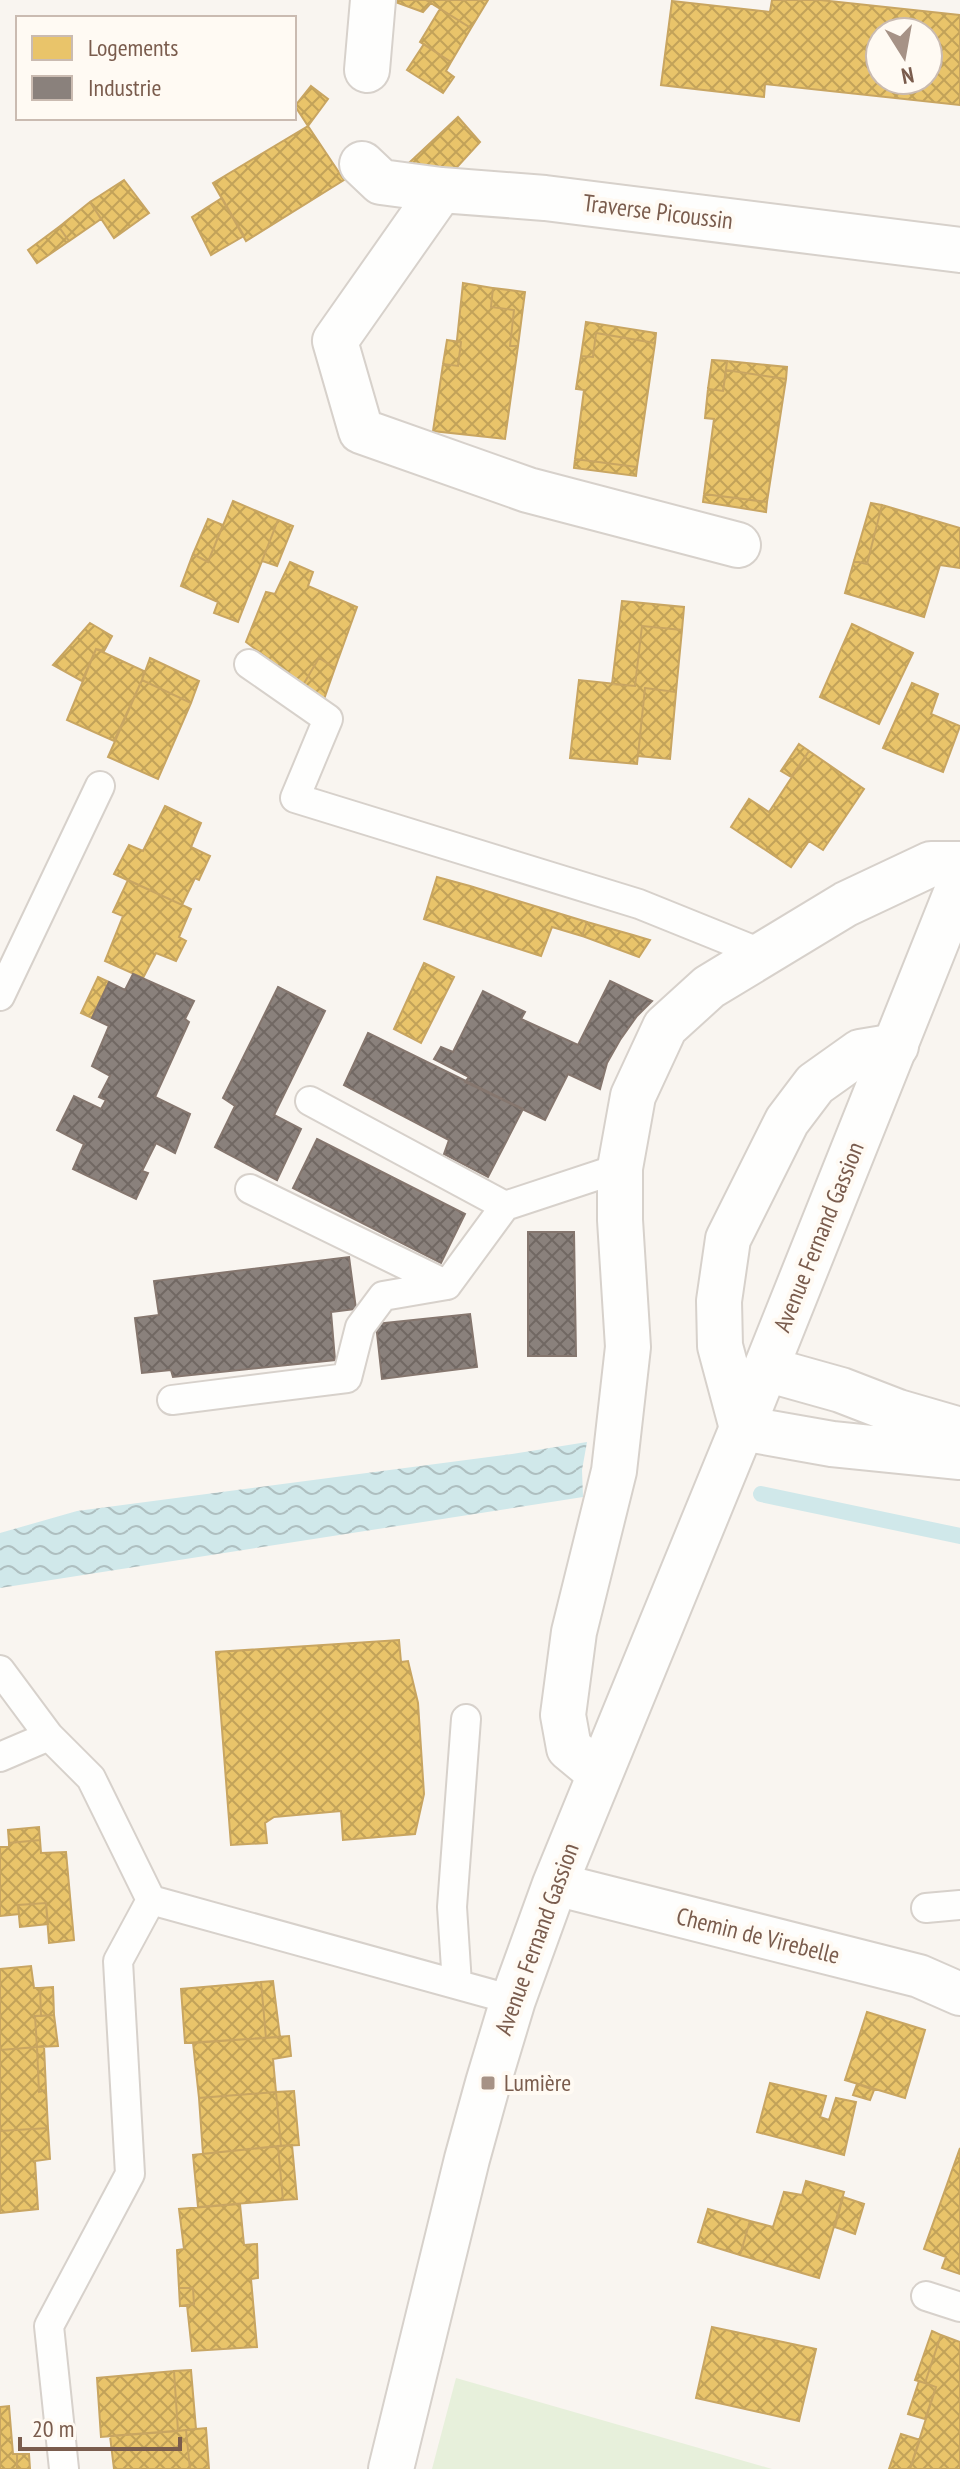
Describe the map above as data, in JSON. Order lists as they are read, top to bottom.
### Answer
{
  "streets": {
    "street": ["Traverse Picoussin", "Avenue Fernand Gassion", "Chemin de Virebelle"]
  },
  "crossings": [
    ["Avenue Fernand Gassion", "Chemin de Virebelle"]
  ],
  "places": {
    "transit": ["Lumière"]
  },
  "legend": ["Logements", "Industrie"],
  "scale_bar": "20 m",
  "north": "bottom"
}
